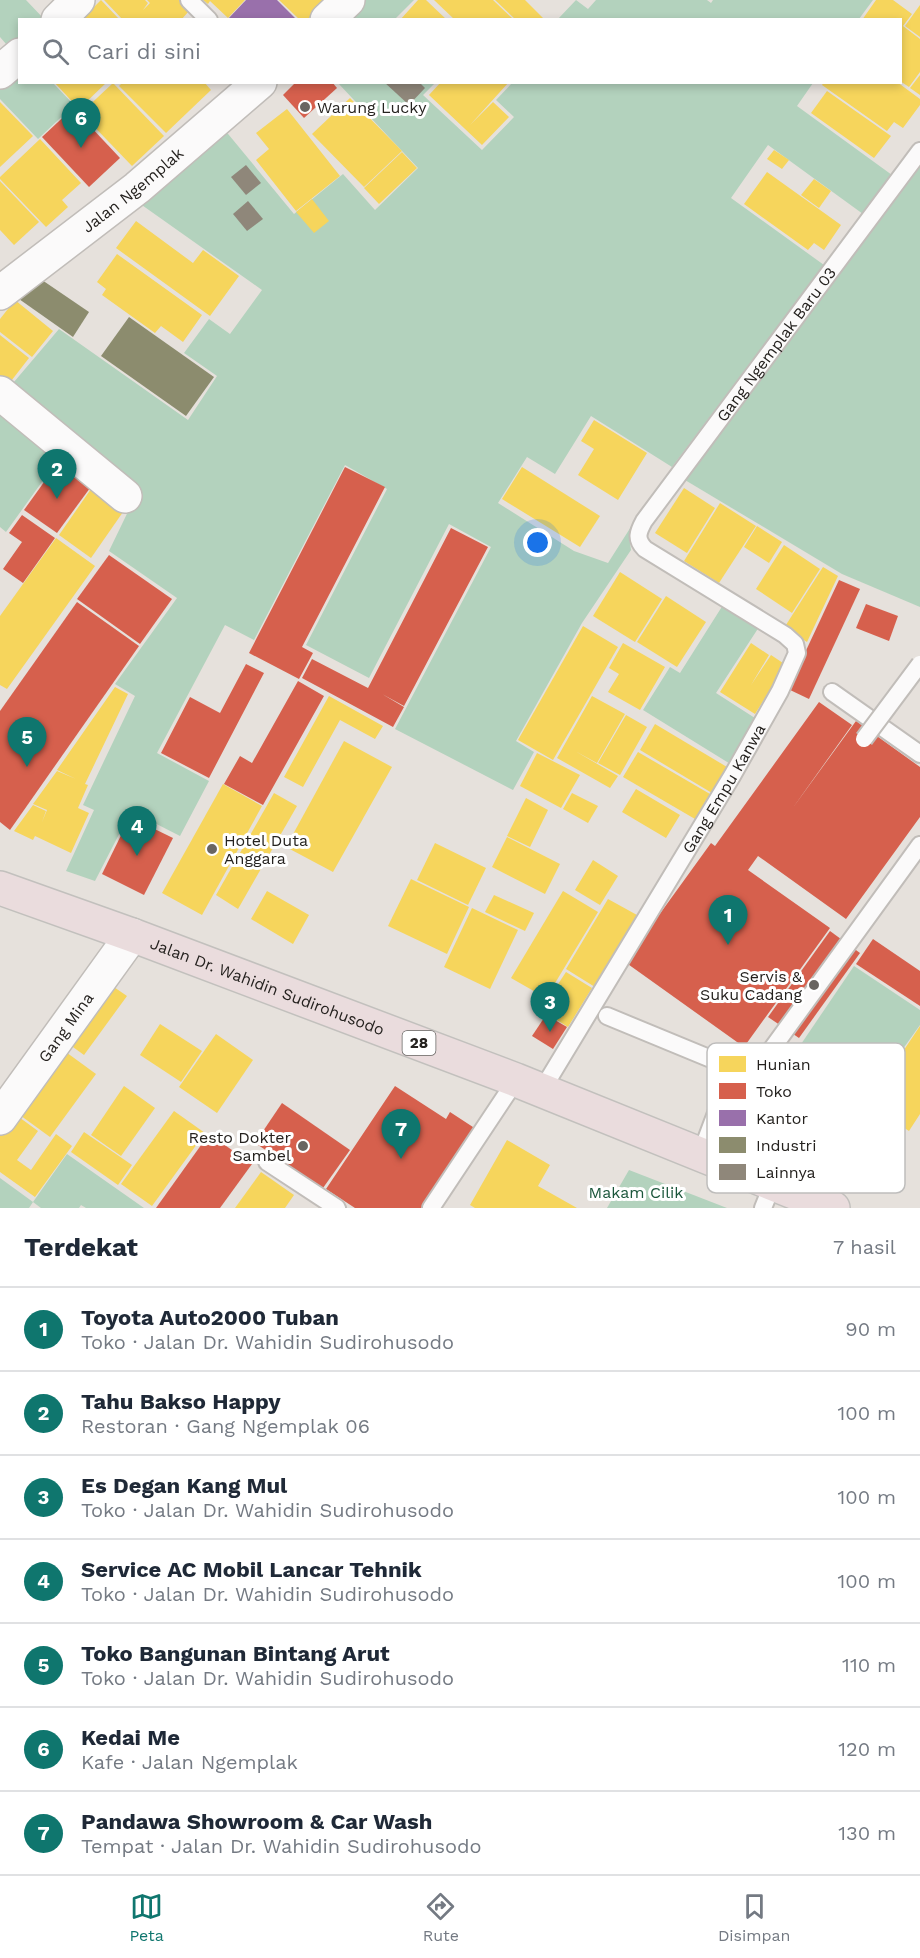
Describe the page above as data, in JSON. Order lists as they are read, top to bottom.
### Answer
{
  "streets": {
    "highway": ["Jalan Dr. Wahidin Sudirohusodo", "28"],
    "street": ["Jalan Ngemplak", "Gang Mina"],
    "lane": ["Gang Ngemplak Baru 03", "Gang Empu Kanwa"]
  },
  "crossings": [
    ["Gang Ngemplak Baru 03", "Gang Empu Kanwa"],
    ["Gang Empu Kanwa", "Jalan Dr. Wahidin Sudirohusodo"],
    ["Jalan Dr. Wahidin Sudirohusodo", "Gang Mina"]
  ],
  "parks": ["Makam Cilik"],
  "places": [
    "Warung Lucky",
    "Hotel Duta Anggara",
    "Servis & Suku Cadang",
    "Resto Dokter Sambel"
  ],
  "legend": [
    "Hunian",
    "Toko",
    "Kantor",
    "Industri",
    "Lainnya"
  ],
  "page": {
    "search": "Cari di sini",
    "pins": [
      "6",
      "2",
      "5",
      "4",
      "1",
      "3",
      "7"
    ],
    "heading": ["Terdekat", "7 hasil"],
    "list": [
      {
        "mark": "1",
        "name": "Toyota Auto2000 Tuban",
        "note": "Toko · Jalan Dr. Wahidin Sudirohusodo",
        "value": "90 m"
      },
      {
        "mark": "2",
        "name": "Tahu Bakso Happy",
        "note": "Restoran · Gang Ngemplak 06",
        "value": "100 m"
      },
      {
        "mark": "3",
        "name": "Es Degan Kang Mul",
        "note": "Toko · Jalan Dr. Wahidin Sudirohusodo",
        "value": "100 m"
      },
      {
        "mark": "4",
        "name": "Service AC Mobil Lancar Tehnik",
        "note": "Toko · Jalan Dr. Wahidin Sudirohusodo",
        "value": "100 m"
      },
      {
        "mark": "5",
        "name": "Toko Bangunan Bintang Arut",
        "note": "Toko · Jalan Dr. Wahidin Sudirohusodo",
        "value": "110 m"
      },
      {
        "mark": "6",
        "name": "Kedai Me",
        "note": "Kafe · Jalan Ngemplak",
        "value": "120 m"
      },
      {
        "mark": "7",
        "name": "Pandawa Showroom & Car Wash",
        "note": "Tempat · Jalan Dr. Wahidin Sudirohusodo",
        "value": "130 m"
      }
    ],
    "nav": ["Peta", "Rute", "Disimpan"]
  }
}
